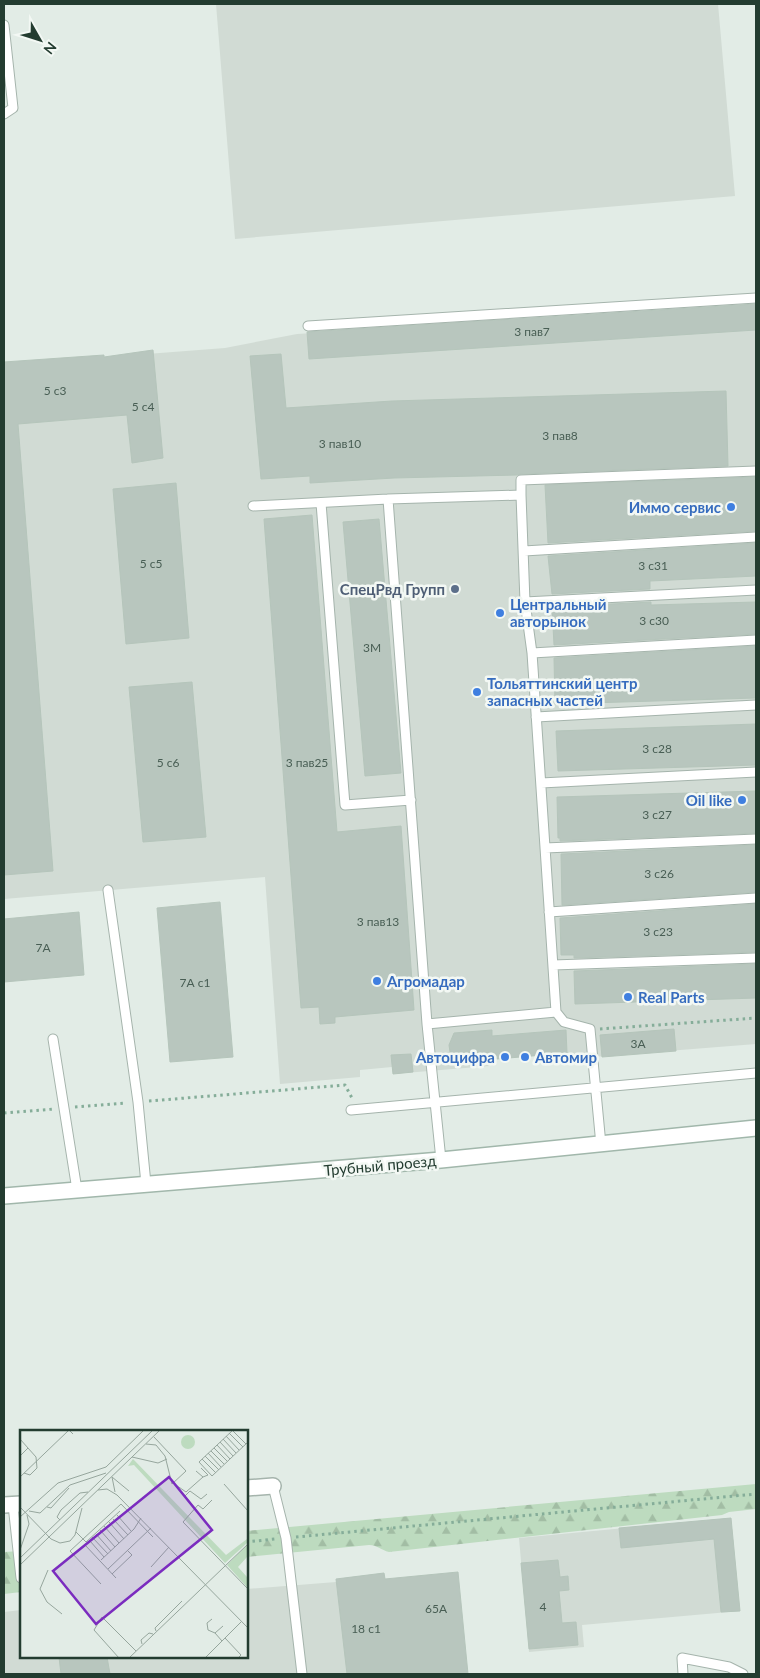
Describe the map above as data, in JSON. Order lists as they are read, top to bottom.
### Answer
{
  "streets": {
    "street": ["Трубный проезд"]
  },
  "places": [
    "Иммо сервис",
    "СпецРвд Групп",
    "Центральный авторынок",
    "Тольяттинский центр запасных частей",
    "Oil like",
    "Агромадар",
    "Real Parts",
    "Автоцифра",
    "Автомир"
  ],
  "house_numbers": [
    "3 пав7",
    "5 с3",
    "5 с4",
    "3 пав8",
    "3 пав10",
    "5 с5",
    "3 с31",
    "3 с30",
    "3М",
    "3 с28",
    "5 с6",
    "3 пав25",
    "3 с27",
    "3 с26",
    "3 пав13",
    "3 с23",
    "7А",
    "7А с1",
    "3А",
    "4",
    "65А",
    "18 с1"
  ],
  "north": "bottom right"
}
